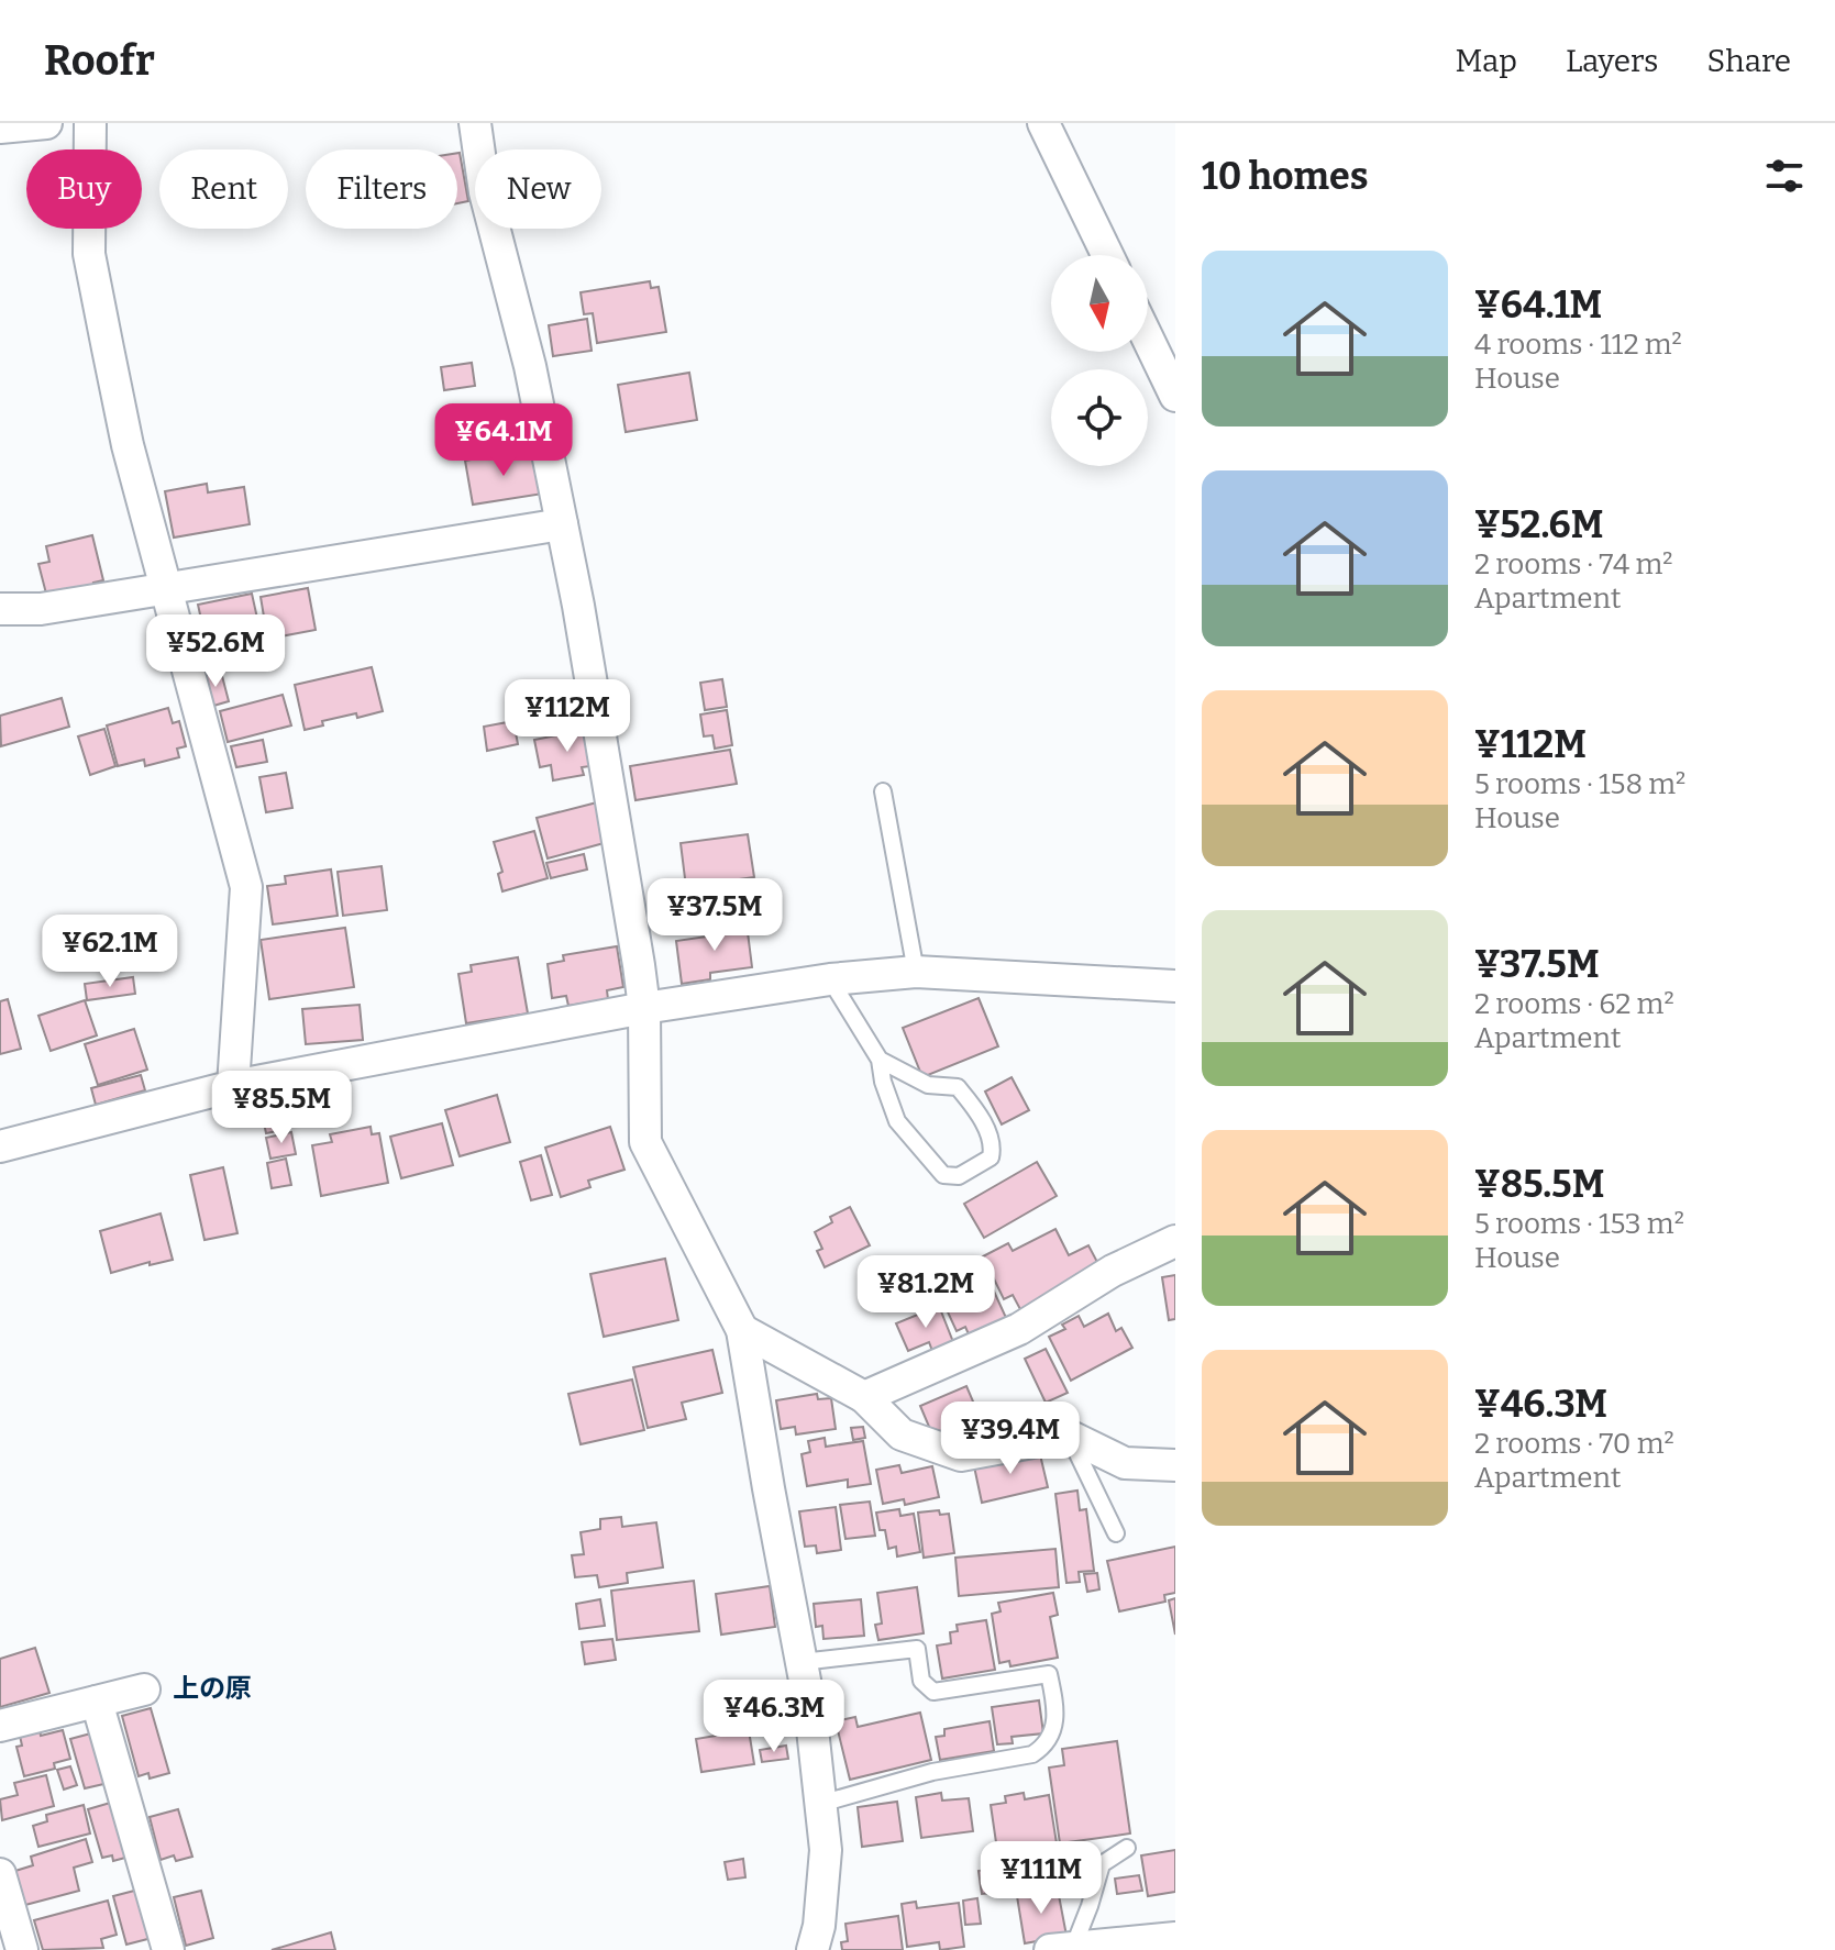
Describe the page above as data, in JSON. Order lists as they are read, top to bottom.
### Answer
{
  "districts": ["上の原"],
  "north": "bottom",
  "page": {
    "header": "Roofr",
    "nav": ["Map", "Layers", "Share"],
    "heading": "10 homes",
    "chip": [
      "Buy",
      "Rent",
      "Filters",
      "New"
    ],
    "list": [
      {
        "name": "¥64.1M",
        "note": "4 rooms · 112 m² · House"
      },
      {
        "name": "¥52.6M",
        "note": "2 rooms · 74 m² · Apartment"
      },
      {
        "name": "¥112M",
        "note": "5 rooms · 158 m² · House"
      },
      {
        "name": "¥37.5M",
        "note": "2 rooms · 62 m² · Apartment"
      },
      {
        "name": "¥85.5M",
        "note": "5 rooms · 153 m² · House"
      },
      {
        "name": "¥46.3M",
        "note": "2 rooms · 70 m² · Apartment"
      }
    ],
    "price": [
      "¥64.1M",
      "¥52.6M",
      "¥112M",
      "¥37.5M",
      "¥62.1M",
      "¥85.5M",
      "¥81.2M",
      "¥39.4M",
      "¥46.3M",
      "¥111M"
    ]
  }
}
